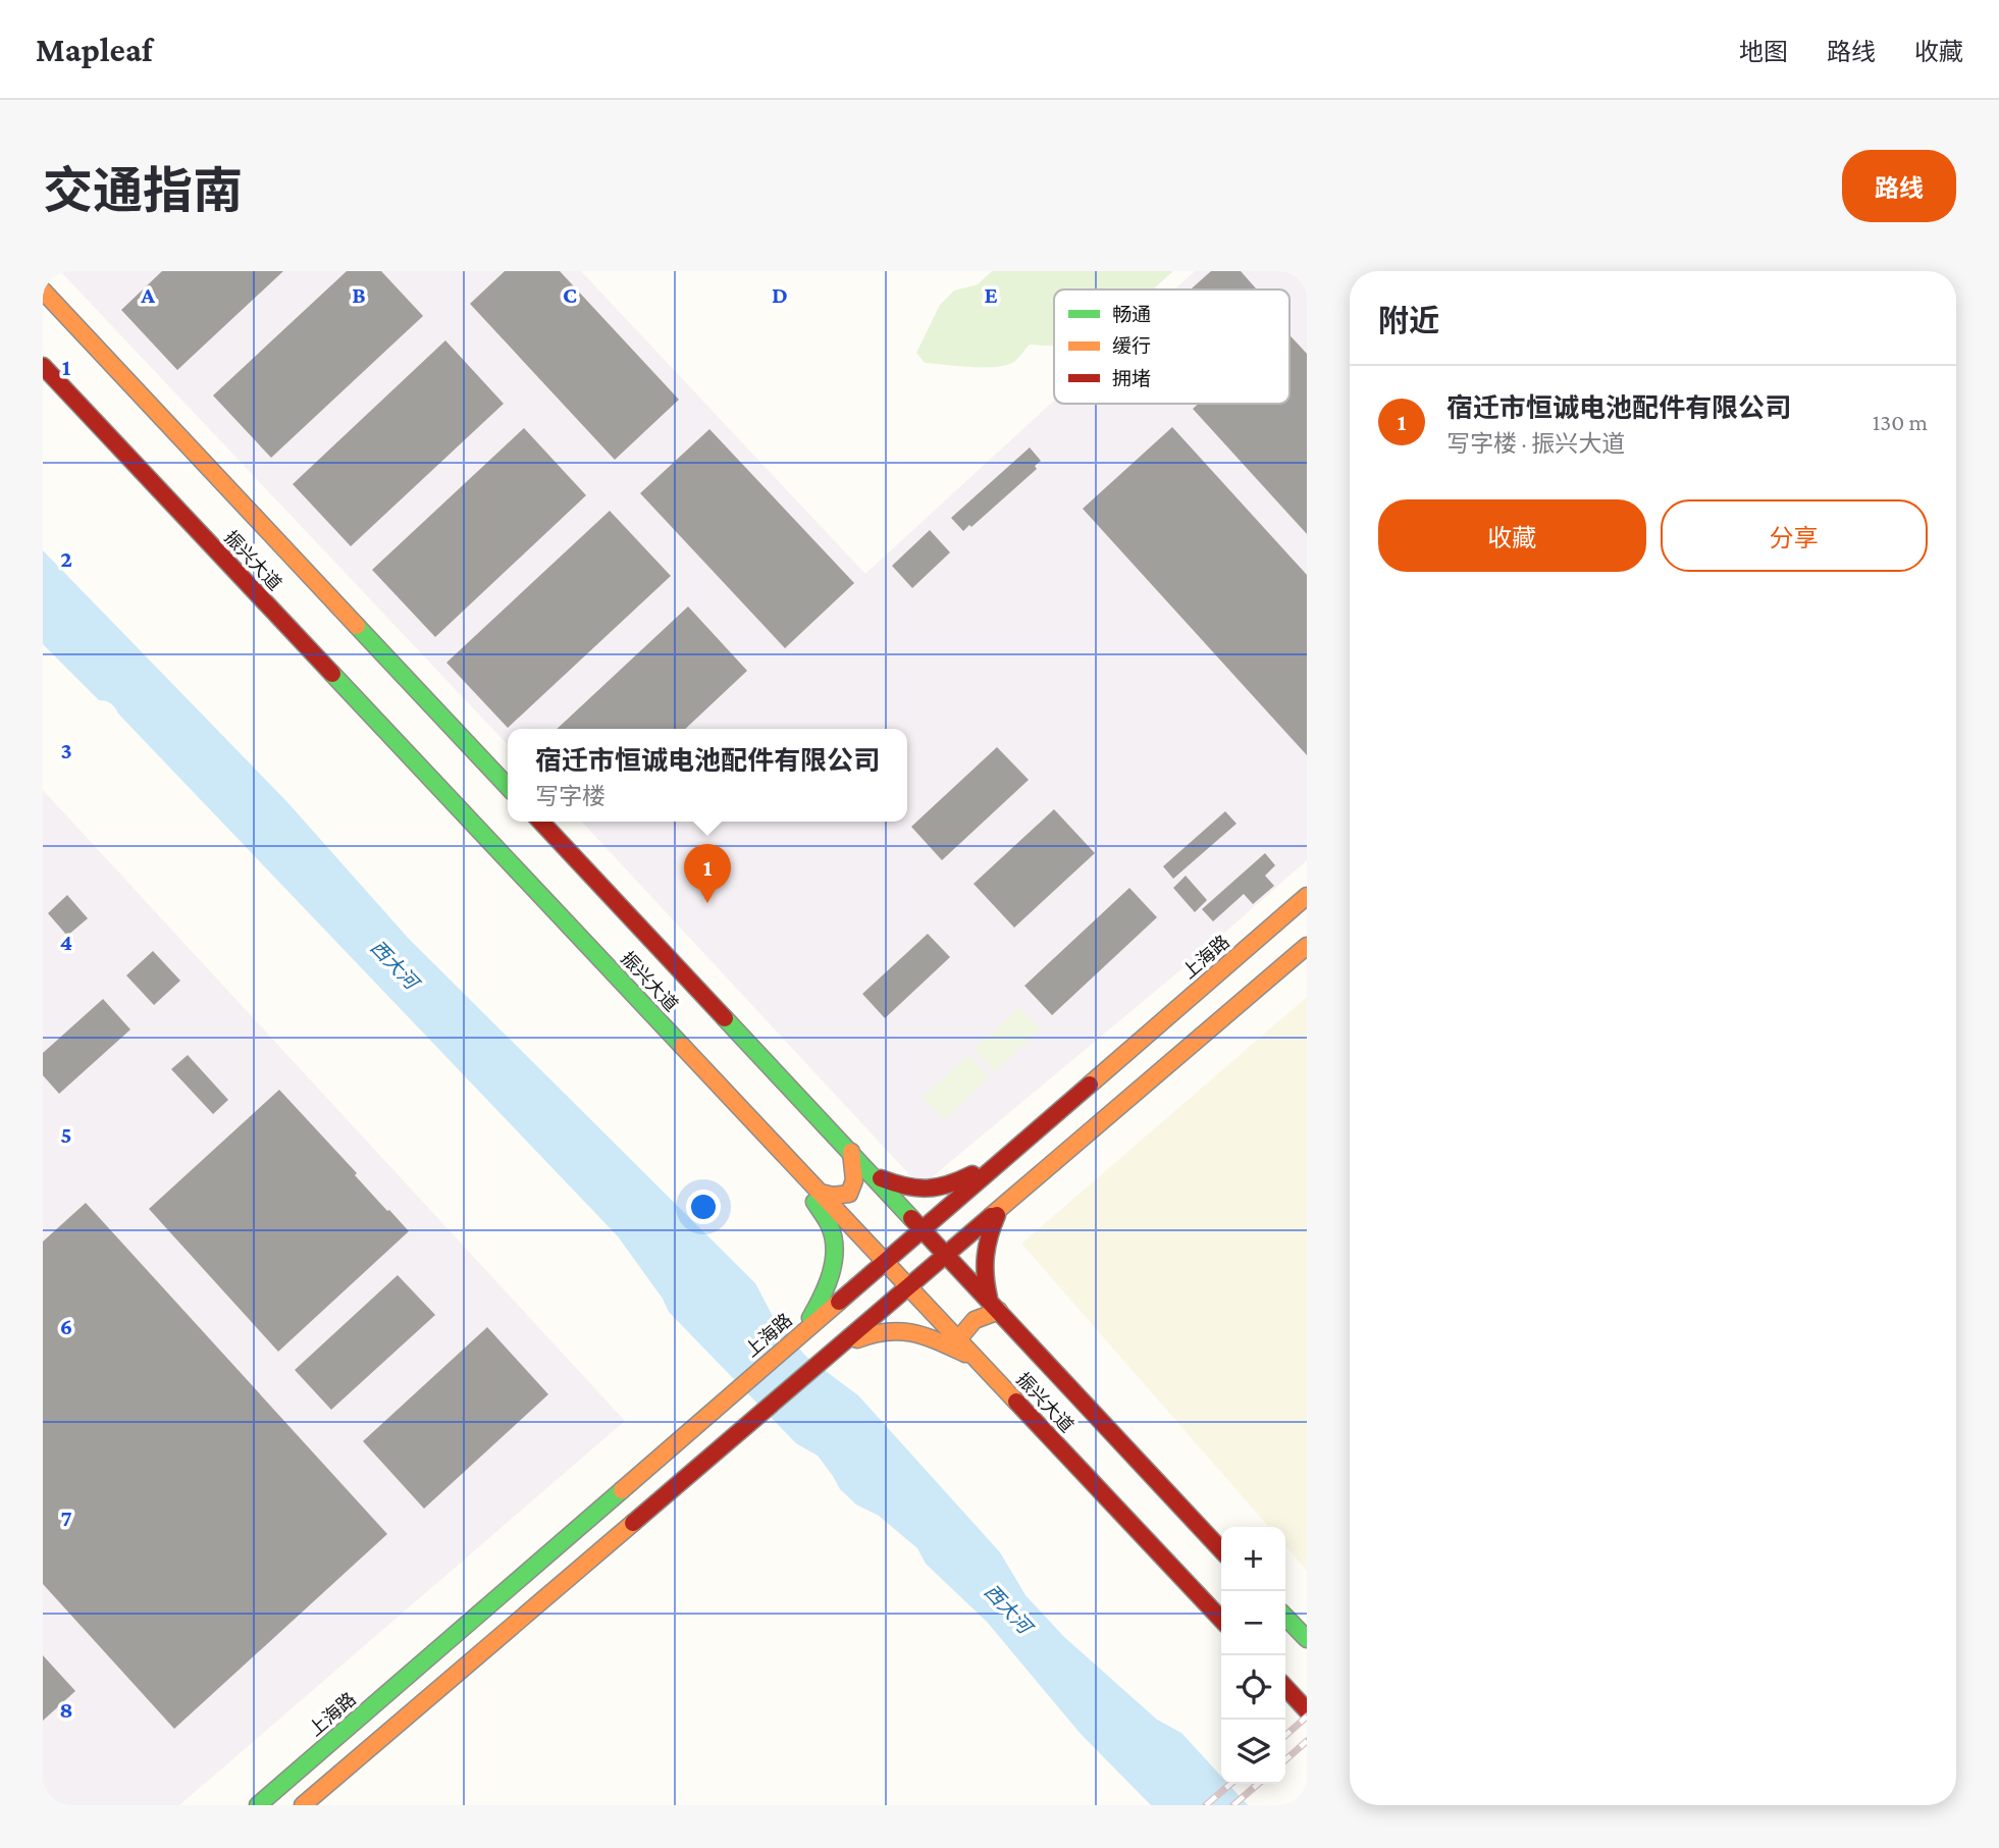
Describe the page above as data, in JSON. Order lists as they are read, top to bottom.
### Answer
{
  "streets": {
    "main road": ["振兴大道", "上海路"]
  },
  "crossings": [
    ["振兴大道", "上海路"]
  ],
  "water": ["西大河"],
  "legend": ["畅通", "缓行", "拥堵"],
  "page": {
    "header": "Mapleaf",
    "nav": ["地图", "路线", "收藏"],
    "title": "交通指南",
    "buttons": [
      "路线",
      ["收藏", "分享"]
    ],
    "heading": "附近",
    "list": [
      {
        "mark": "1",
        "name": "宿迁市恒诚电池配件有限公司",
        "note": "写字楼 · 振兴大道",
        "value": "130 m"
      }
    ],
    "popup": ["宿迁市恒诚电池配件有限公司", "写字楼"],
    "pins": "1",
    "map_buttons": ["+", "−"]
  },
  "grid": {
    "columns": [
      "A",
      "B",
      "C",
      "D",
      "E"
    ],
    "rows": [
      "1",
      "2",
      "3",
      "4",
      "5",
      "6",
      "7",
      "8"
    ]
  }
}
